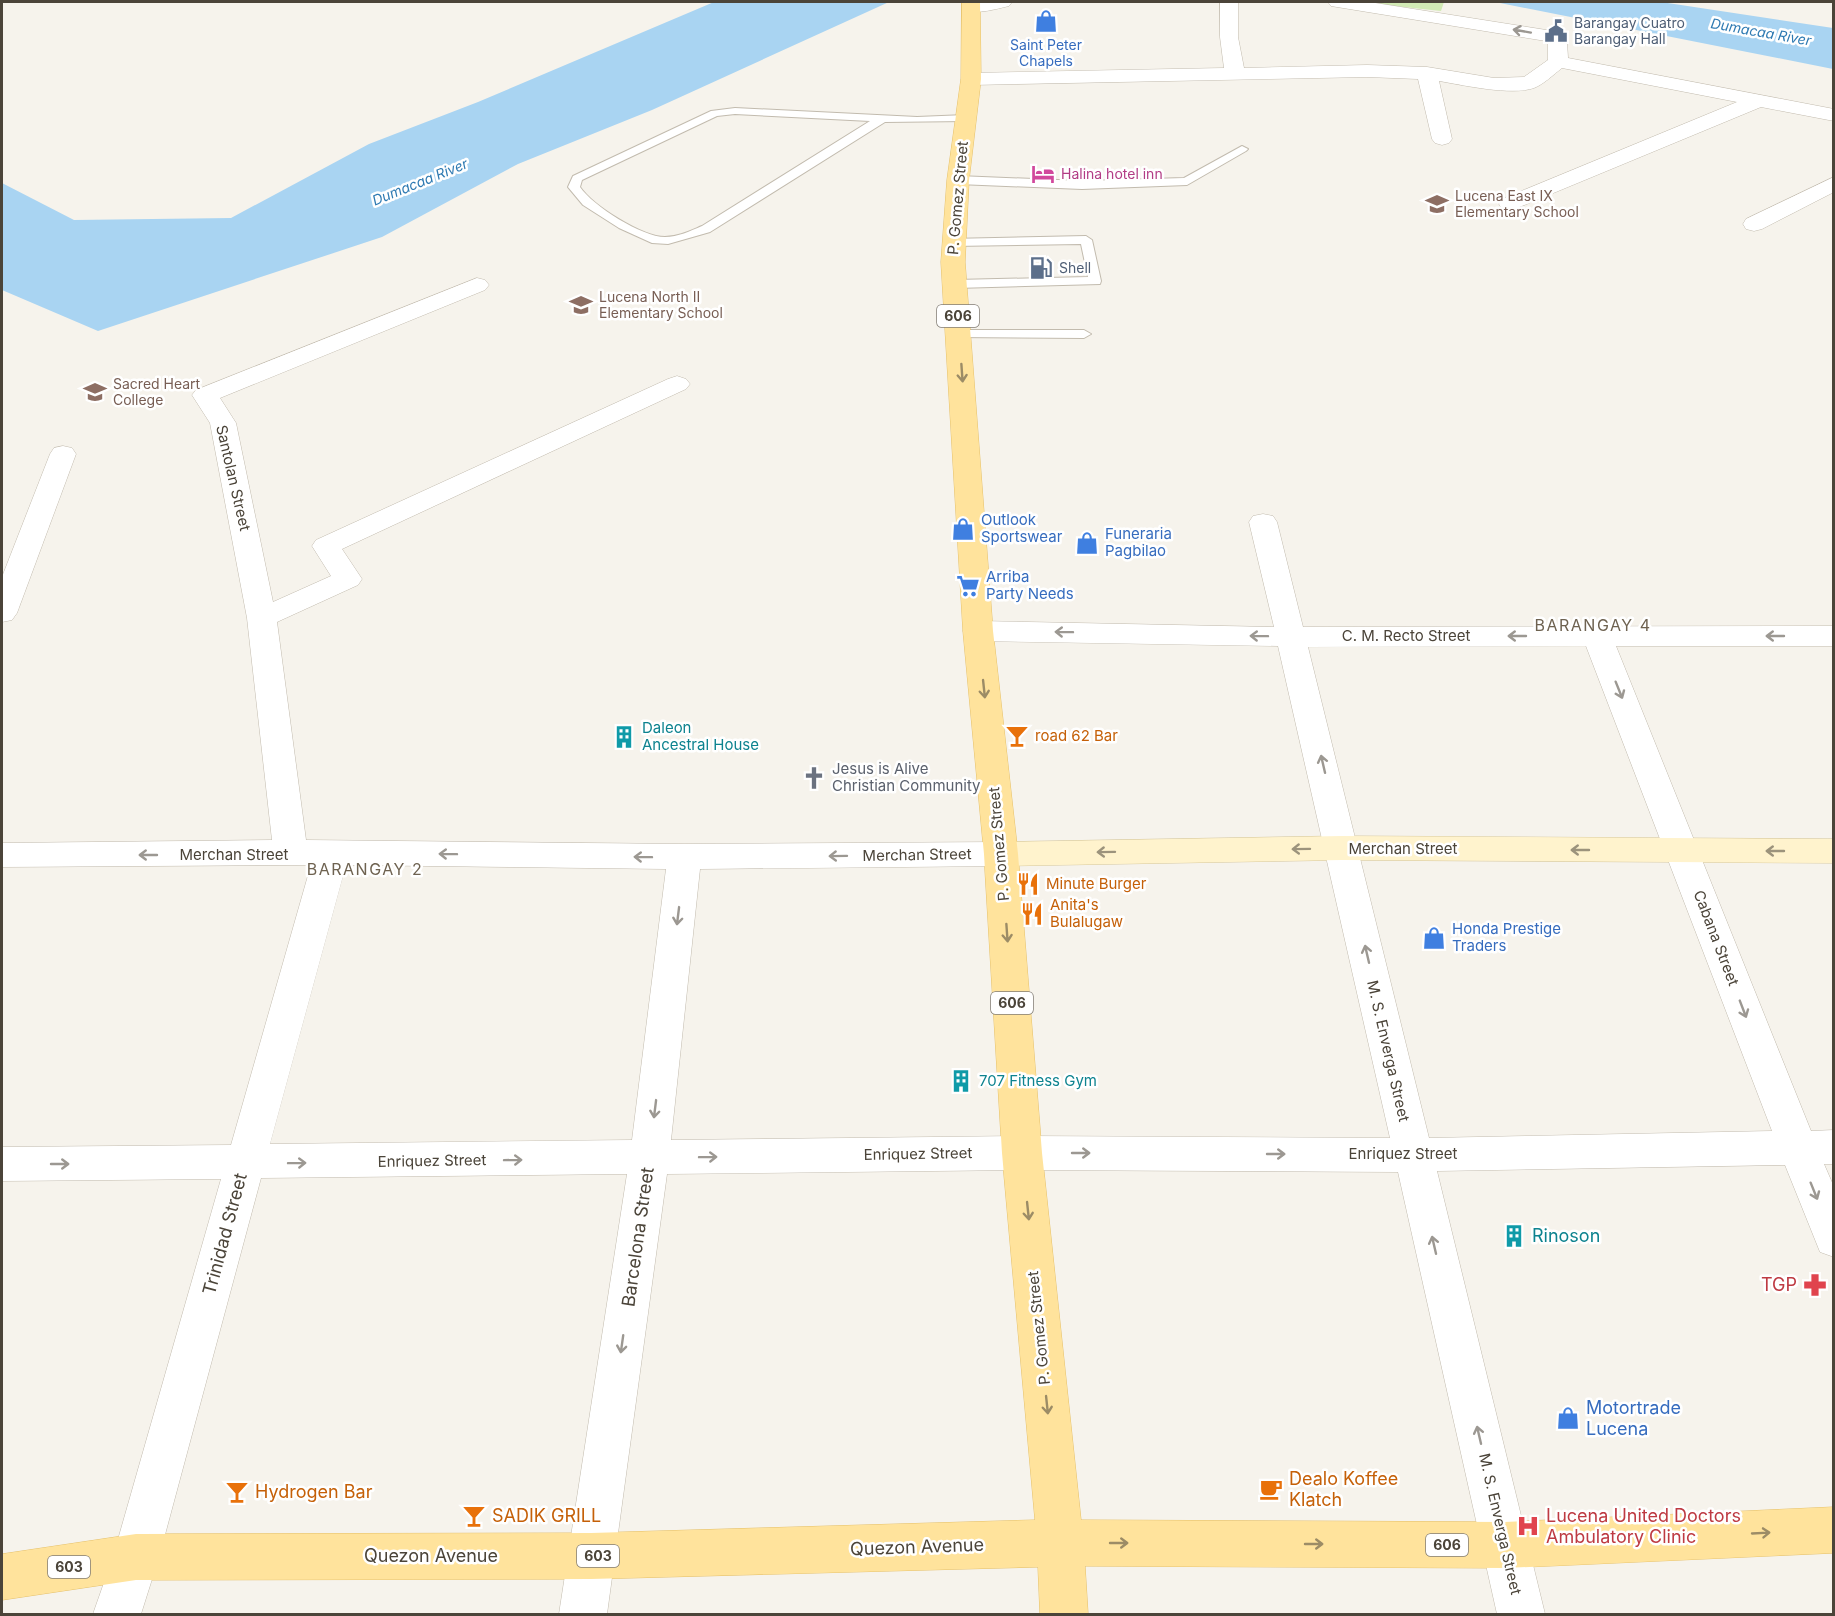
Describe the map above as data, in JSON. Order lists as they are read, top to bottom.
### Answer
{
  "streets": {
    "main road": [
      "P. Gomez Street",
      "606",
      "Merchan Street",
      "Quezon Avenue",
      "603"
    ],
    "street": [
      "Santolan Street",
      "C. M. Recto Street",
      "Cabana Street",
      "M. S. Enverga Street",
      "Enriquez Street",
      "Trinidad Street",
      "Barcelona Street"
    ]
  },
  "crossings": [
    ["P. Gomez Street", "C. M. Recto Street"],
    ["P. Gomez Street", "Merchan Street"],
    ["P. Gomez Street", "Enriquez Street"],
    ["P. Gomez Street", "Quezon Avenue"],
    ["Santolan Street", "Merchan Street"],
    ["C. M. Recto Street", "Cabana Street"],
    ["C. M. Recto Street", "M. S. Enverga Street"],
    ["Merchan Street", "Cabana Street"],
    ["Merchan Street", "M. S. Enverga Street"],
    ["Merchan Street", "Trinidad Street"],
    ["Merchan Street", "Barcelona Street"],
    ["Cabana Street", "Enriquez Street"],
    ["M. S. Enverga Street", "Enriquez Street"],
    ["M. S. Enverga Street", "Quezon Avenue"],
    ["Enriquez Street", "Trinidad Street"],
    ["Enriquez Street", "Barcelona Street"],
    ["Trinidad Street", "Quezon Avenue"],
    ["Barcelona Street", "Quezon Avenue"]
  ],
  "one_way": [
    "P. Gomez Street",
    "C. M. Recto Street",
    "Merchan Street",
    "Cabana Street",
    "M. S. Enverga Street",
    "Enriquez Street",
    "Barcelona Street",
    "Quezon Avenue"
  ],
  "districts": ["BARANGAY 4", "BARANGAY 2"],
  "water": ["Dumacaa River"],
  "places": {
    "shop": [
      "Saint Peter Chapels",
      "Outlook Sportswear",
      "Funeraria Pagbilao",
      "Honda Prestige Traders",
      "Motortrade Lucena"
    ],
    "public building": ["Barangay Cuatro Barangay Hall"],
    "hotel": ["Halina hotel inn"],
    "school or university": ["Lucena East Ⅸ Elementary School", "Lucena North II Elementary School", "Sacred Heart College"],
    "fuel station": ["Shell"],
    "supermarket": ["Arriba Party Needs"],
    "bar": ["road 62 Bar", "Hydrogen Bar", "SADIK GRILL"],
    "building": ["Daleon Ancestral House", "707 Fitness Gym", "Rinoson"],
    "church": ["Jesus is Alive Christian Community"],
    "restaurant": ["Minute Burger", "Anita's Bulalugaw"],
    "pharmacy": ["TGP"],
    "cafe": ["Dealo Koffee Klatch"],
    "hospital": ["Lucena United Doctors Ambulatory Clinic"]
  }
}
